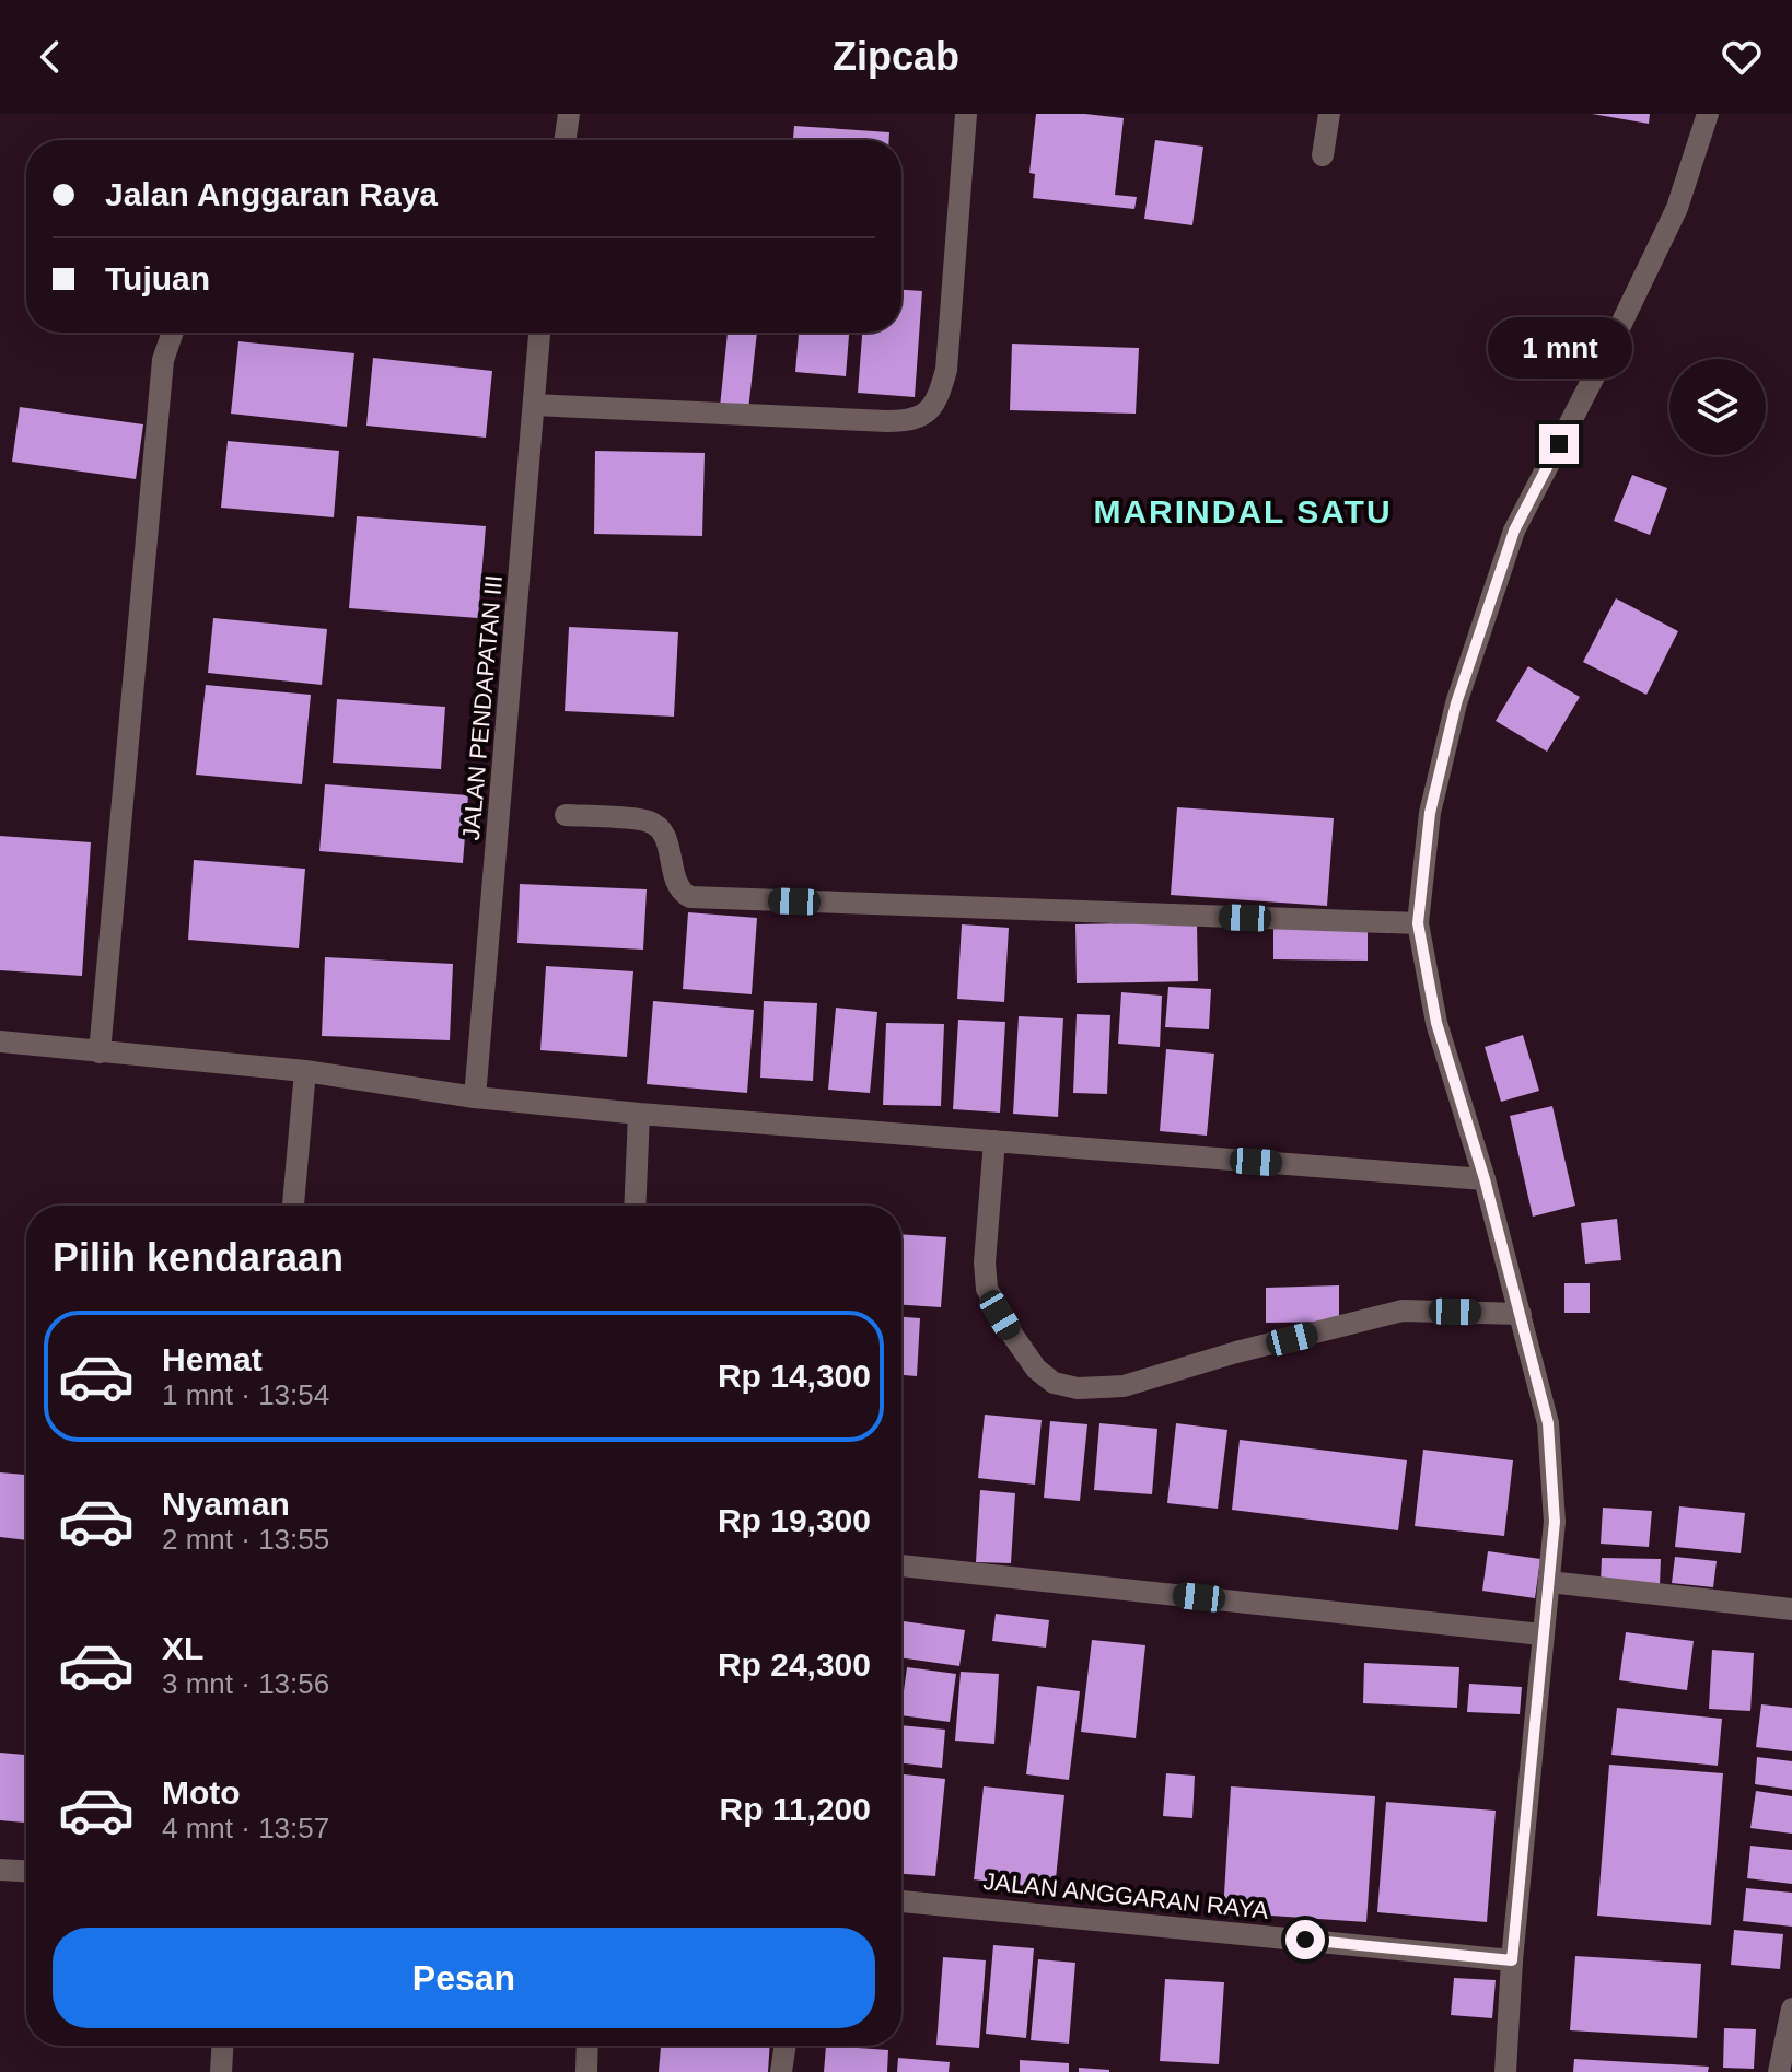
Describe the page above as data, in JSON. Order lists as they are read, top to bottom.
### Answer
{
  "streets": {
    "street": ["JALAN PENDAPATAN III", "JALAN ANGGARAN RAYA"]
  },
  "districts": ["MARINDAL SATU"],
  "page": {
    "header": "Zipcab",
    "banner": ["Jalan Anggaran Raya", "Tujuan"],
    "bubble": "1 mnt",
    "heading": "Pilih kendaraan",
    "list": [
      {
        "name": "Hemat",
        "note": "1 mnt · 13:54",
        "value": "Rp 14,300"
      },
      {
        "name": "Nyaman",
        "note": "2 mnt · 13:55",
        "value": "Rp 19,300"
      },
      {
        "name": "XL",
        "note": "3 mnt · 13:56",
        "value": "Rp 24,300"
      },
      {
        "name": "Moto",
        "note": "4 mnt · 13:57",
        "value": "Rp 11,200"
      }
    ],
    "buttons": "Pesan"
  }
}
